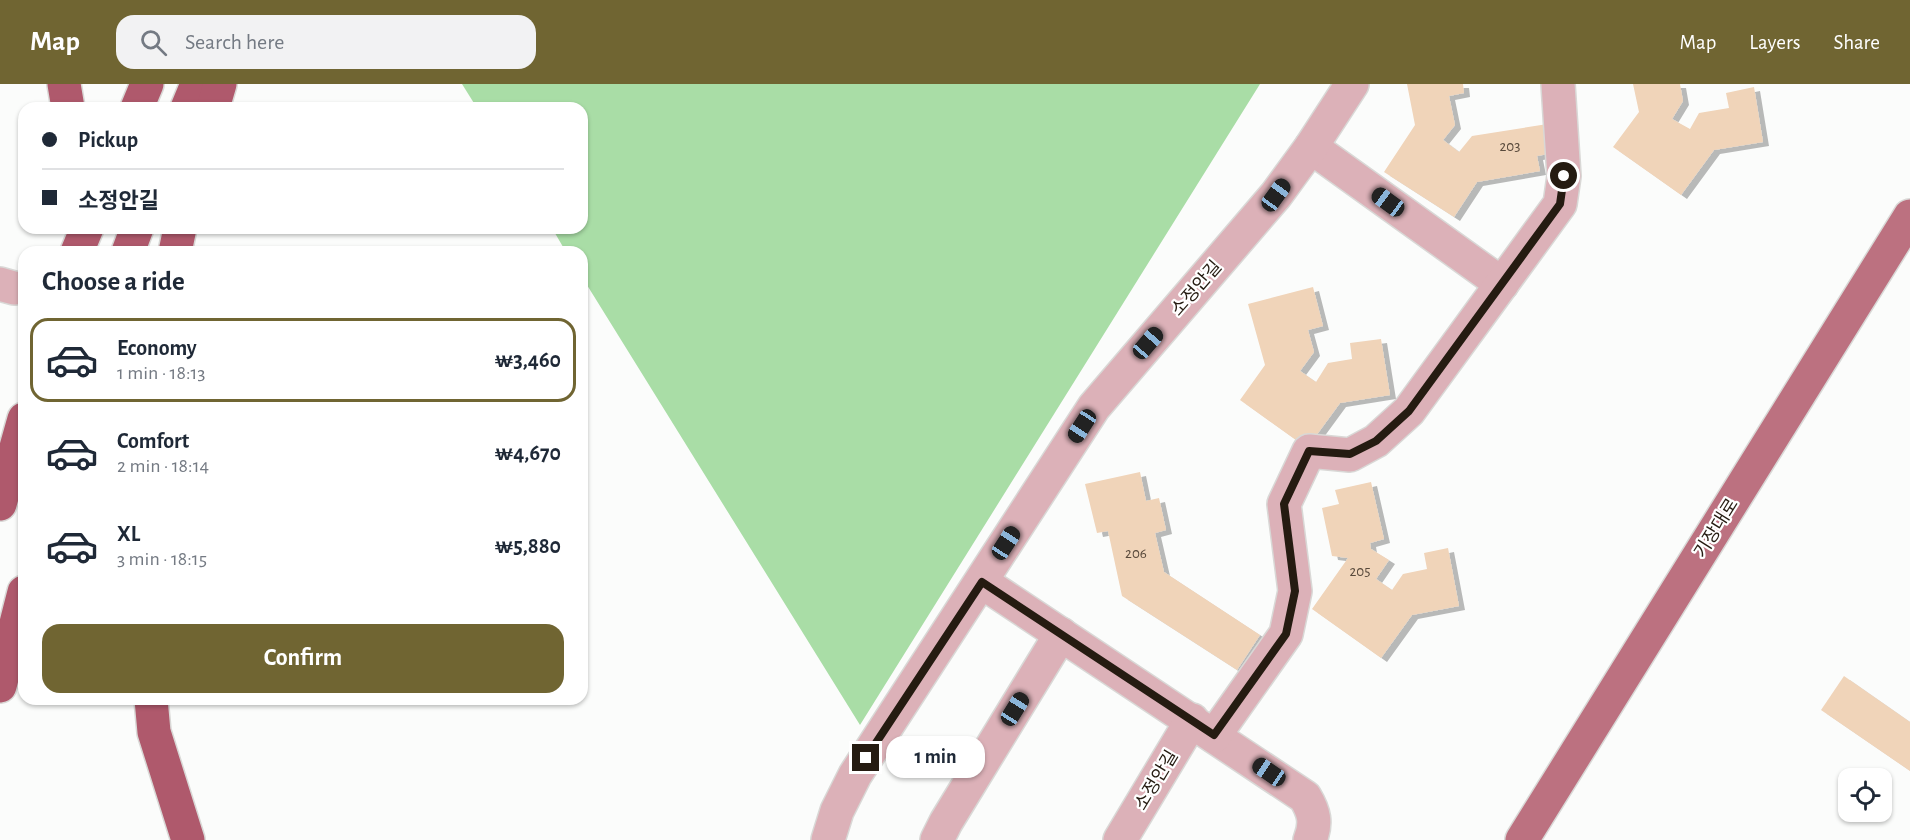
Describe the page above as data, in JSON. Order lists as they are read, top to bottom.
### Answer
{
  "streets": {
    "main road": ["기장대로"],
    "street": ["소정안길"]
  },
  "house_numbers": ["203", "206", "205"],
  "page": {
    "header": "Map",
    "search": "Search here",
    "nav": ["Map", "Layers", "Share"],
    "banner": ["Pickup", "소정안길"],
    "heading": "Choose a ride",
    "list": [
      {
        "name": "Economy",
        "note": "1 min · 18:13",
        "value": "₩3,460"
      },
      {
        "name": "Comfort",
        "note": "2 min · 18:14",
        "value": "₩4,670"
      },
      {
        "name": "XL",
        "note": "3 min · 18:15",
        "value": "₩5,880"
      }
    ],
    "buttons": "Confirm",
    "bubble": "1 min"
  }
}
